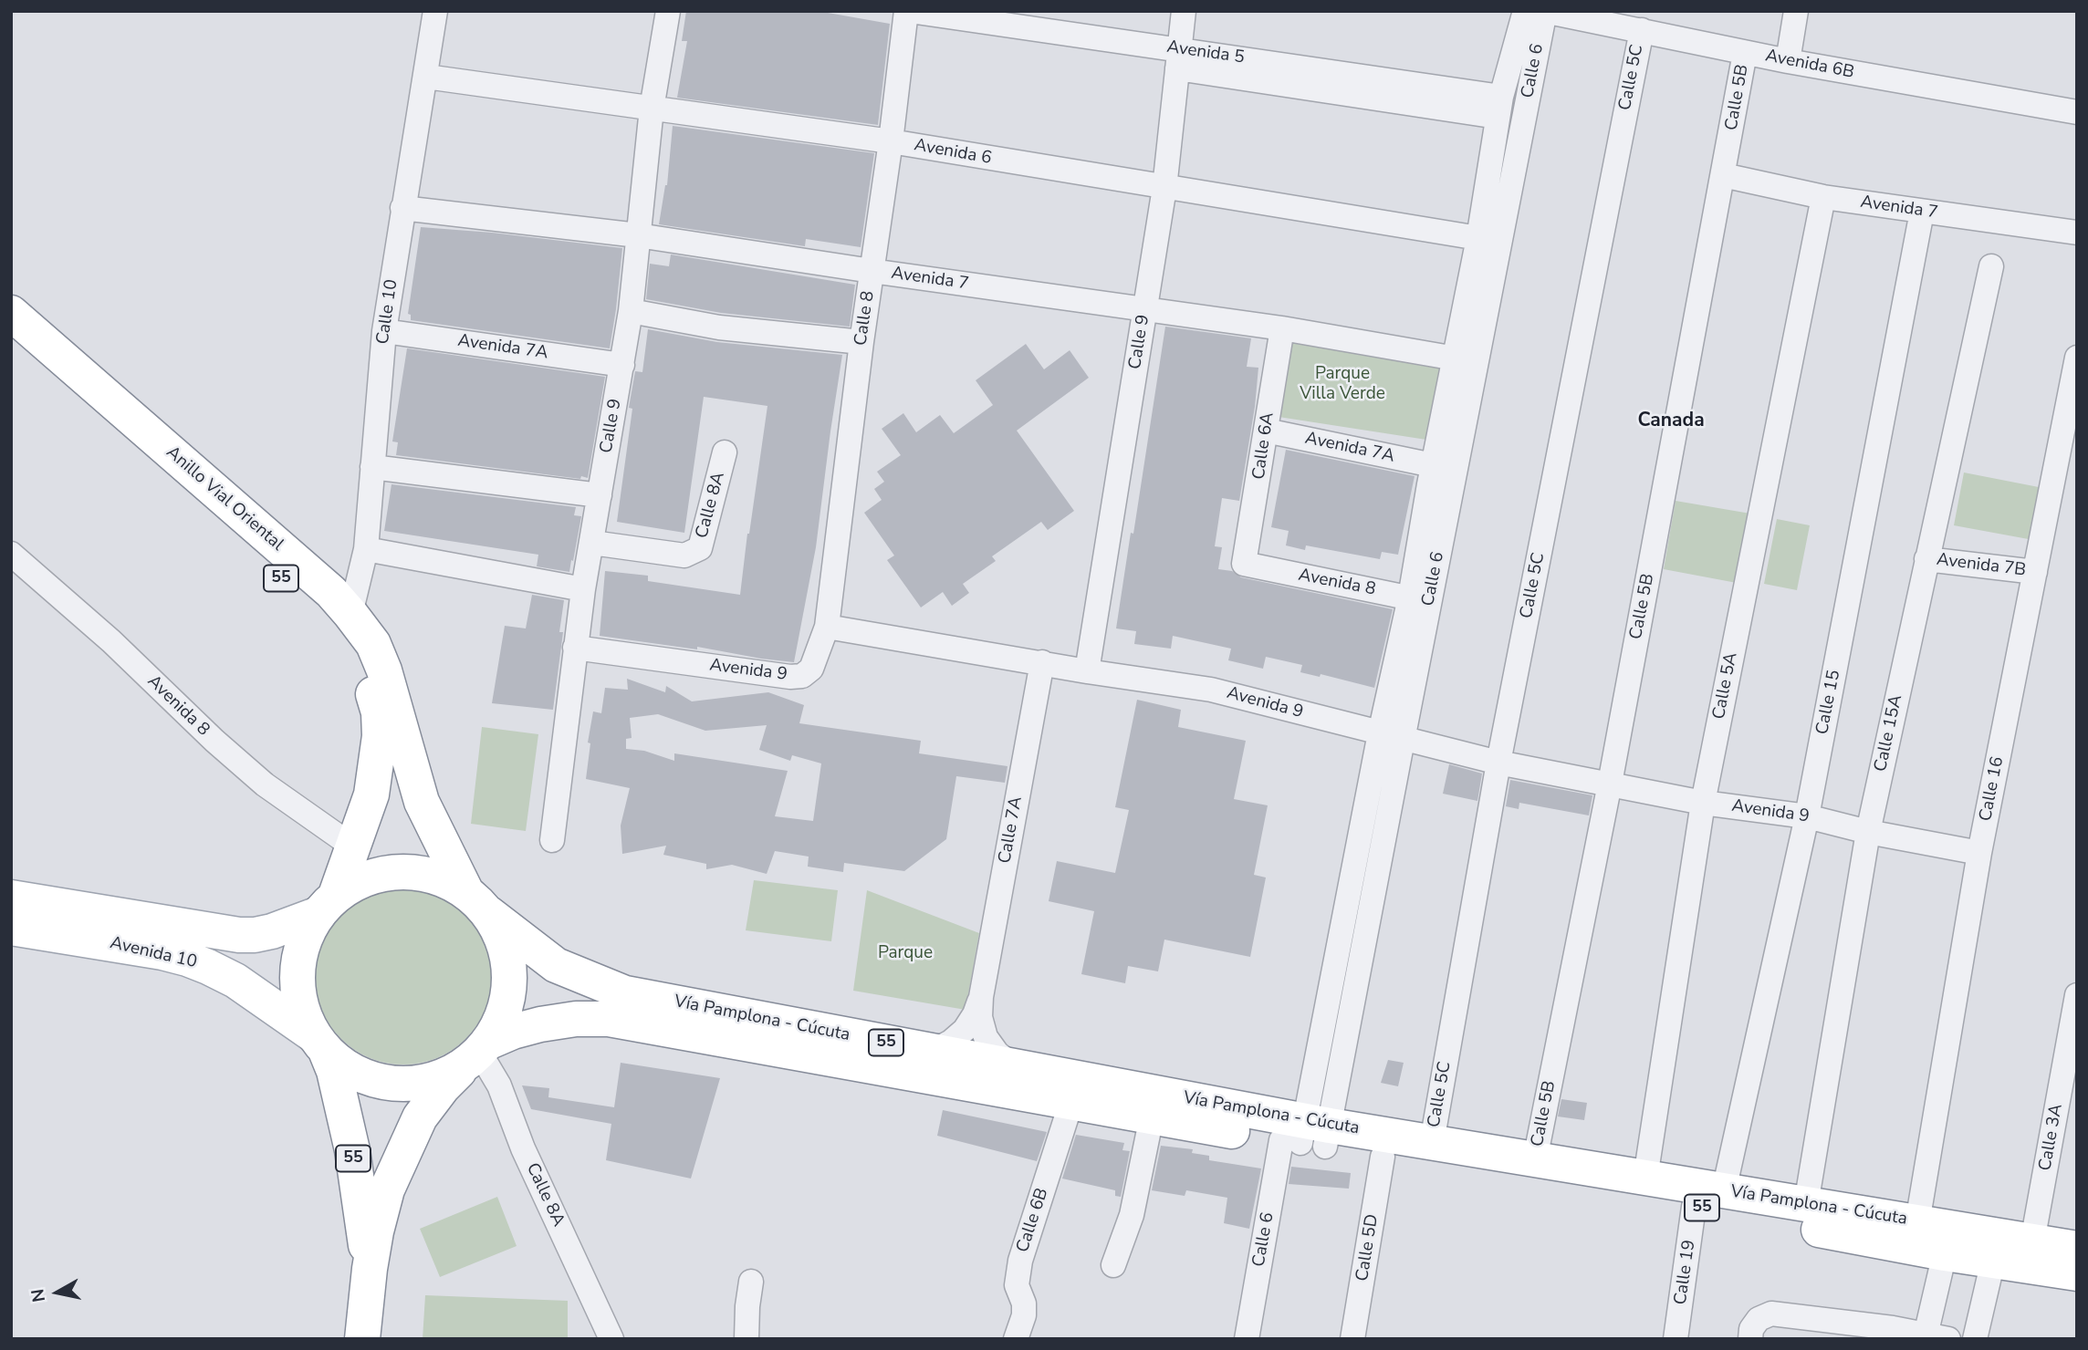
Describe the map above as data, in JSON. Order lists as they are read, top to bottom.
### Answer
{
  "streets": {
    "main road": [
      "Anillo Vial Oriental",
      "55",
      "Avenida 10",
      "Vía Pamplona - Cúcuta"
    ],
    "street": [
      "Avenida 5",
      "Avenida 6B",
      "Calle 6",
      "Calle 5C",
      "Calle 5B",
      "Avenida 6",
      "Avenida 7",
      "Calle 10",
      "Calle 8",
      "Calle 9",
      "Avenida 7A",
      "Calle 6A",
      "Calle 8A",
      "Avenida 7B",
      "Avenida 8",
      "Avenida 9",
      "Calle 5A",
      "Calle 15",
      "Calle 15A",
      "Calle 16",
      "Calle 7A",
      "Calle 3A",
      "Calle 6B",
      "Calle 5D",
      "Calle 19"
    ]
  },
  "crossings": [
    ["Avenida 5", "Calle 6"],
    ["Avenida 5", "Calle 8"],
    ["Avenida 5", "Calle 9"],
    ["Avenida 6B", "Calle 6"],
    ["Avenida 6B", "Calle 5C"],
    ["Avenida 6B", "Calle 5B"],
    ["Calle 6", "Avenida 6"],
    ["Calle 6", "Avenida 7"],
    ["Calle 6", "Avenida 7A"],
    ["Calle 6", "Avenida 8"],
    ["Calle 6", "Avenida 9"],
    ["Calle 6", "Vía Pamplona - Cúcuta"],
    ["Calle 5C", "Avenida 9"],
    ["Calle 5C", "Vía Pamplona - Cúcuta"],
    ["Calle 5B", "Avenida 7"],
    ["Calle 5B", "Avenida 9"],
    ["Calle 5B", "Vía Pamplona - Cúcuta"],
    ["Avenida 6", "Calle 10"],
    ["Avenida 6", "Calle 8"],
    ["Avenida 6", "Calle 9"],
    ["Avenida 7", "Calle 10"],
    ["Avenida 7", "Calle 8"],
    ["Avenida 7", "Calle 9"],
    ["Avenida 7", "Calle 6A"],
    ["Avenida 7", "Calle 5A"],
    ["Avenida 7", "Calle 15"],
    ["Calle 10", "Avenida 7A"],
    ["Calle 10", "Anillo Vial Oriental"],
    ["Calle 8", "Avenida 9"],
    ["Calle 9", "Avenida 7A"],
    ["Calle 9", "Calle 8A"],
    ["Calle 9", "Avenida 9"],
    ["Avenida 7A", "Calle 6A"],
    ["Calle 6A", "Avenida 8"],
    ["Anillo Vial Oriental", "Calle 8A"],
    ["Anillo Vial Oriental", "55"],
    ["Anillo Vial Oriental", "Avenida 8"],
    ["Anillo Vial Oriental", "Avenida 10"],
    ["Anillo Vial Oriental", "Vía Pamplona - Cúcuta"],
    ["Calle 8A", "55"],
    ["Calle 8A", "Avenida 10"],
    ["Calle 8A", "Vía Pamplona - Cúcuta"],
    ["Avenida 7B", "Calle 15A"],
    ["Avenida 7B", "Calle 16"],
    ["55", "Avenida 10"],
    ["55", "Vía Pamplona - Cúcuta"],
    ["Avenida 9", "Calle 5A"],
    ["Avenida 9", "Calle 15"],
    ["Avenida 9", "Calle 15A"],
    ["Avenida 9", "Calle 16"],
    ["Avenida 9", "Calle 7A"],
    ["Calle 5A", "Vía Pamplona - Cúcuta"],
    ["Calle 15", "Vía Pamplona - Cúcuta"],
    ["Calle 15A", "Vía Pamplona - Cúcuta"],
    ["Calle 16", "Vía Pamplona - Cúcuta"],
    ["Calle 7A", "Vía Pamplona - Cúcuta"],
    ["Avenida 10", "Vía Pamplona - Cúcuta"],
    ["Vía Pamplona - Cúcuta", "Calle 3A"],
    ["Vía Pamplona - Cúcuta", "Calle 6B"],
    ["Vía Pamplona - Cúcuta", "Calle 5D"],
    ["Vía Pamplona - Cúcuta", "Calle 19"]
  ],
  "districts": ["Canada"],
  "parks": ["Parque Villa Verde", "Parque"],
  "north": "left"
}
